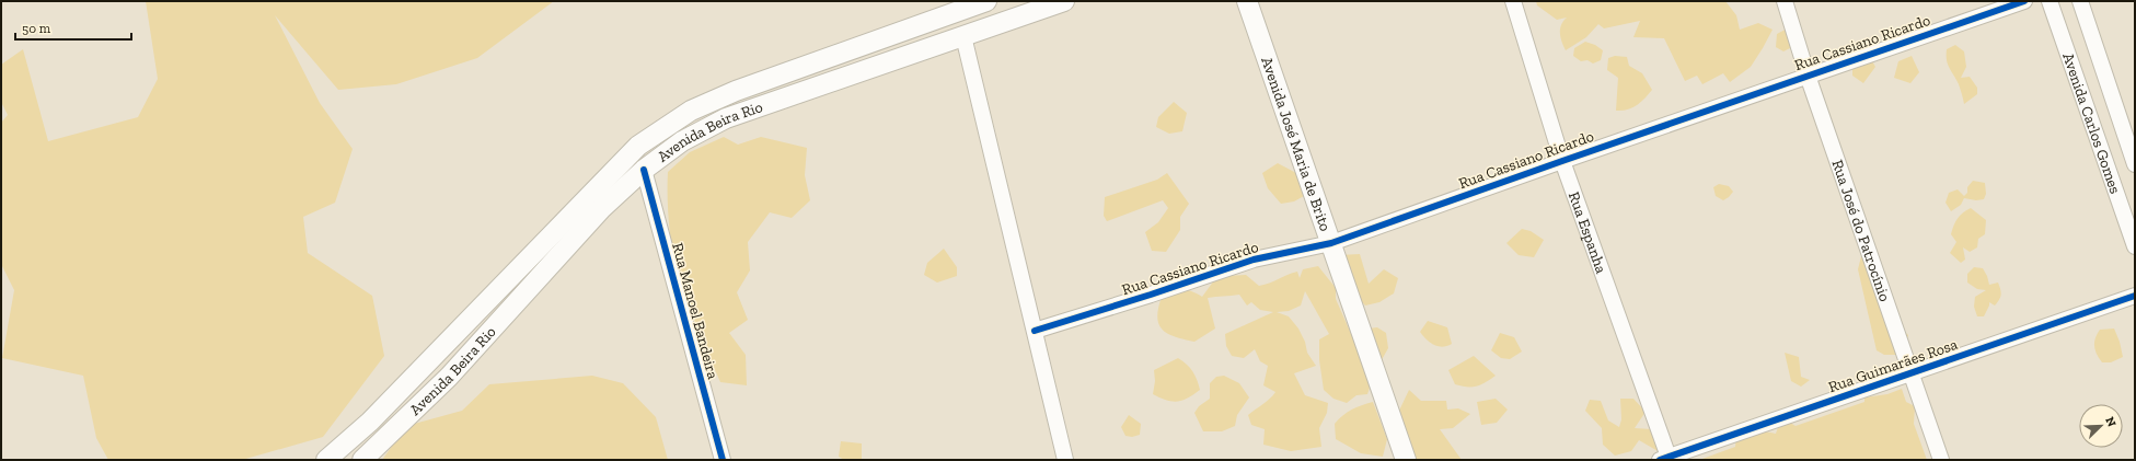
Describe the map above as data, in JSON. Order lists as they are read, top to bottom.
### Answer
{
  "streets": {
    "main road": ["Avenida Beira Rio", "Avenida José Maria de Brito"],
    "street": [
      "Rua Cassiano Ricardo",
      "Avenida Carlos Gomes",
      "Rua José do Patrocínio",
      "Rua Espanha",
      "Rua Manoel Bandeira",
      "Rua Guimarães Rosa"
    ]
  },
  "crossings": [
    ["Rua Cassiano Ricardo", "Avenida José Maria de Brito"],
    ["Rua Cassiano Ricardo", "Rua José do Patrocínio"],
    ["Rua Cassiano Ricardo", "Rua Espanha"],
    ["Avenida Beira Rio", "Rua Manoel Bandeira"],
    ["Rua José do Patrocínio", "Rua Guimarães Rosa"],
    ["Rua Espanha", "Rua Guimarães Rosa"]
  ],
  "scale_bar": "50 m",
  "north": "top right"
}
